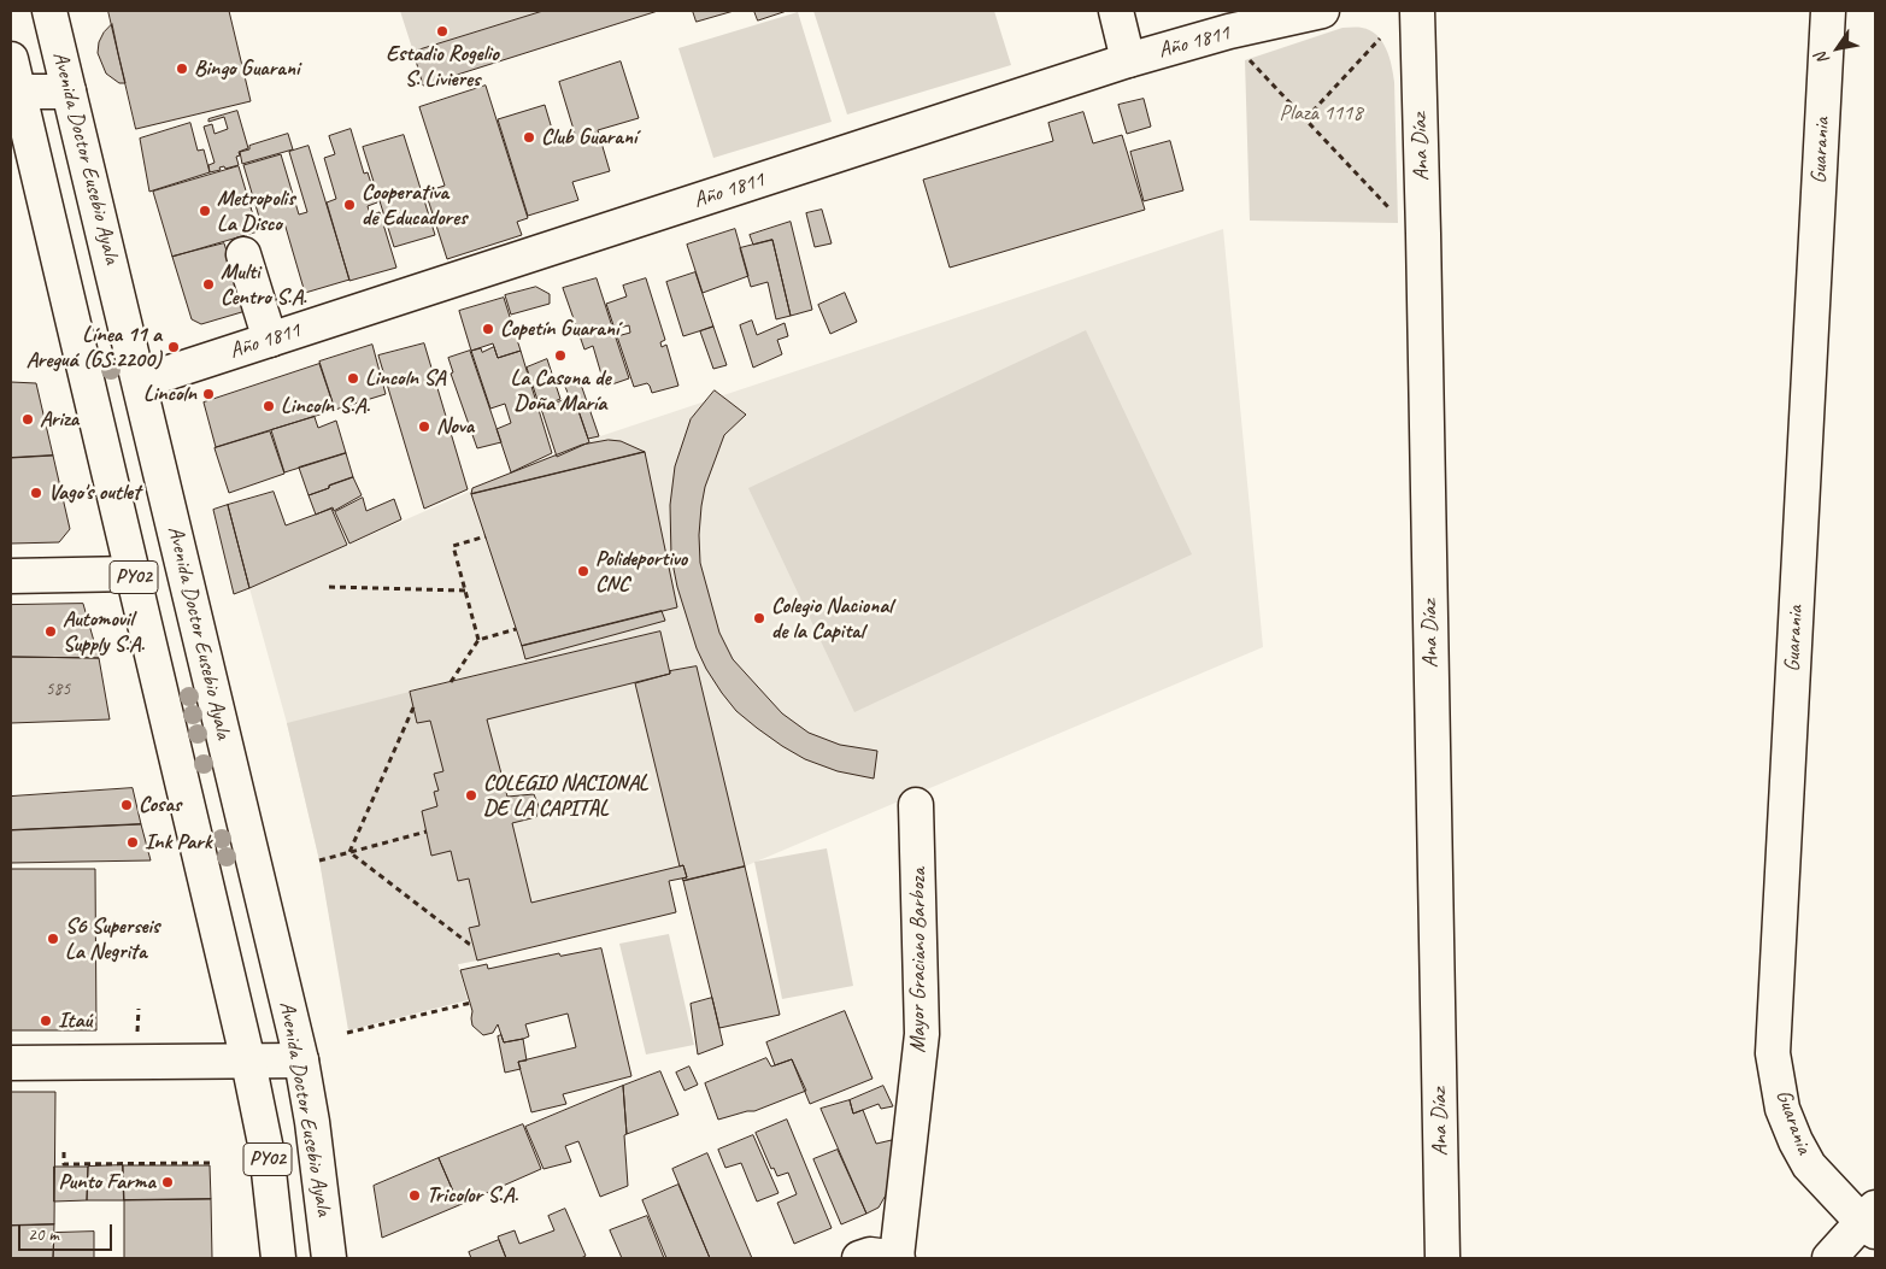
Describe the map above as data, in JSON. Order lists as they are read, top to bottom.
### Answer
{
  "streets": {
    "main road": [
      "Año 1811",
      "Ana Díaz",
      "Guarania",
      "Avenida Doctor Eusebio Ayala",
      "PY02",
      "Mayor Graciano Barboza"
    ]
  },
  "crossings": [
    ["Año 1811", "Avenida Doctor Eusebio Ayala"]
  ],
  "parks": ["Plaza 1118"],
  "places": [
    "Estadio Rogelio S. Livieres",
    "Bingo Guarani",
    "Club Guaraní",
    "Cooperativa de Educadores",
    "Metropolis La Disco",
    "Multi Centro S.A.",
    "Copetín Guaraní",
    "Línea 11 a Areguá (GS.2200)",
    "La Casona de Doña María",
    "Lincoln SA",
    "Lincoln",
    "Lincoln S.A.",
    "Ariza",
    "Nova",
    "Vago's outlet",
    "Polideportivo CNC",
    "Colegio Nacional de la Capital",
    "Automovil Supply S.A.",
    "COLEGIO NACIONAL DE LA CAPITAL",
    "Cosas",
    "Ink Park",
    "S6 Superseis La Negrita",
    "Itaú",
    "Punto Farma",
    "Tricolor S.A."
  ],
  "house_numbers": ["585"],
  "scale_bar": "20 m",
  "north": "bottom left"
}
